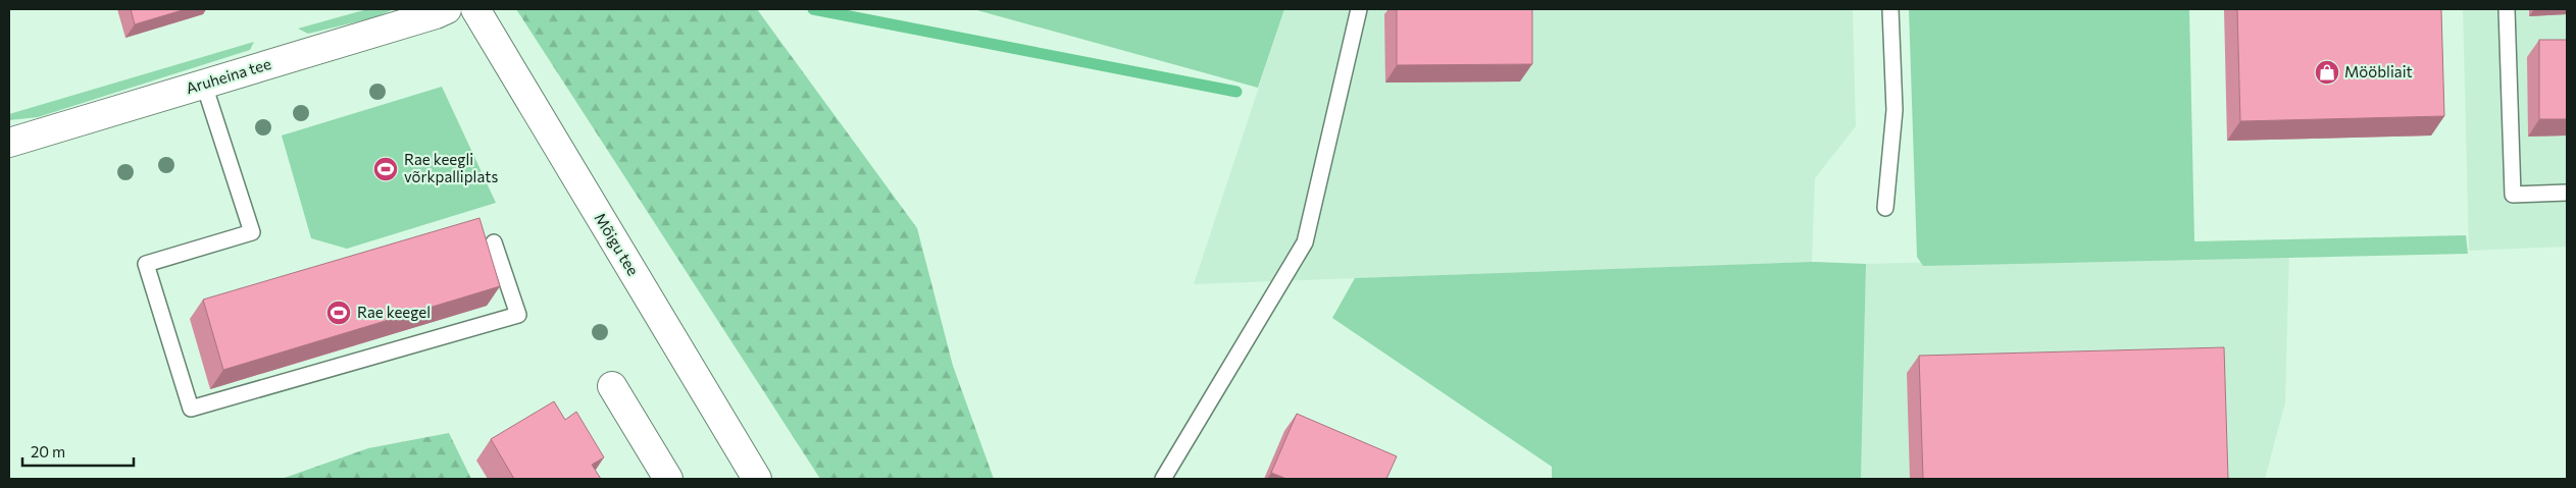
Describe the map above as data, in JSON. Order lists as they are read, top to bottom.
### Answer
{
  "streets": {
    "street": ["Aruheina tee", "Mõigu tee"]
  },
  "places": {
    "shop": ["Mööbliait"],
    "sports": ["Rae keegli võrkpalliplats", "Rae keegel"]
  },
  "scale_bar": "20 m"
}
